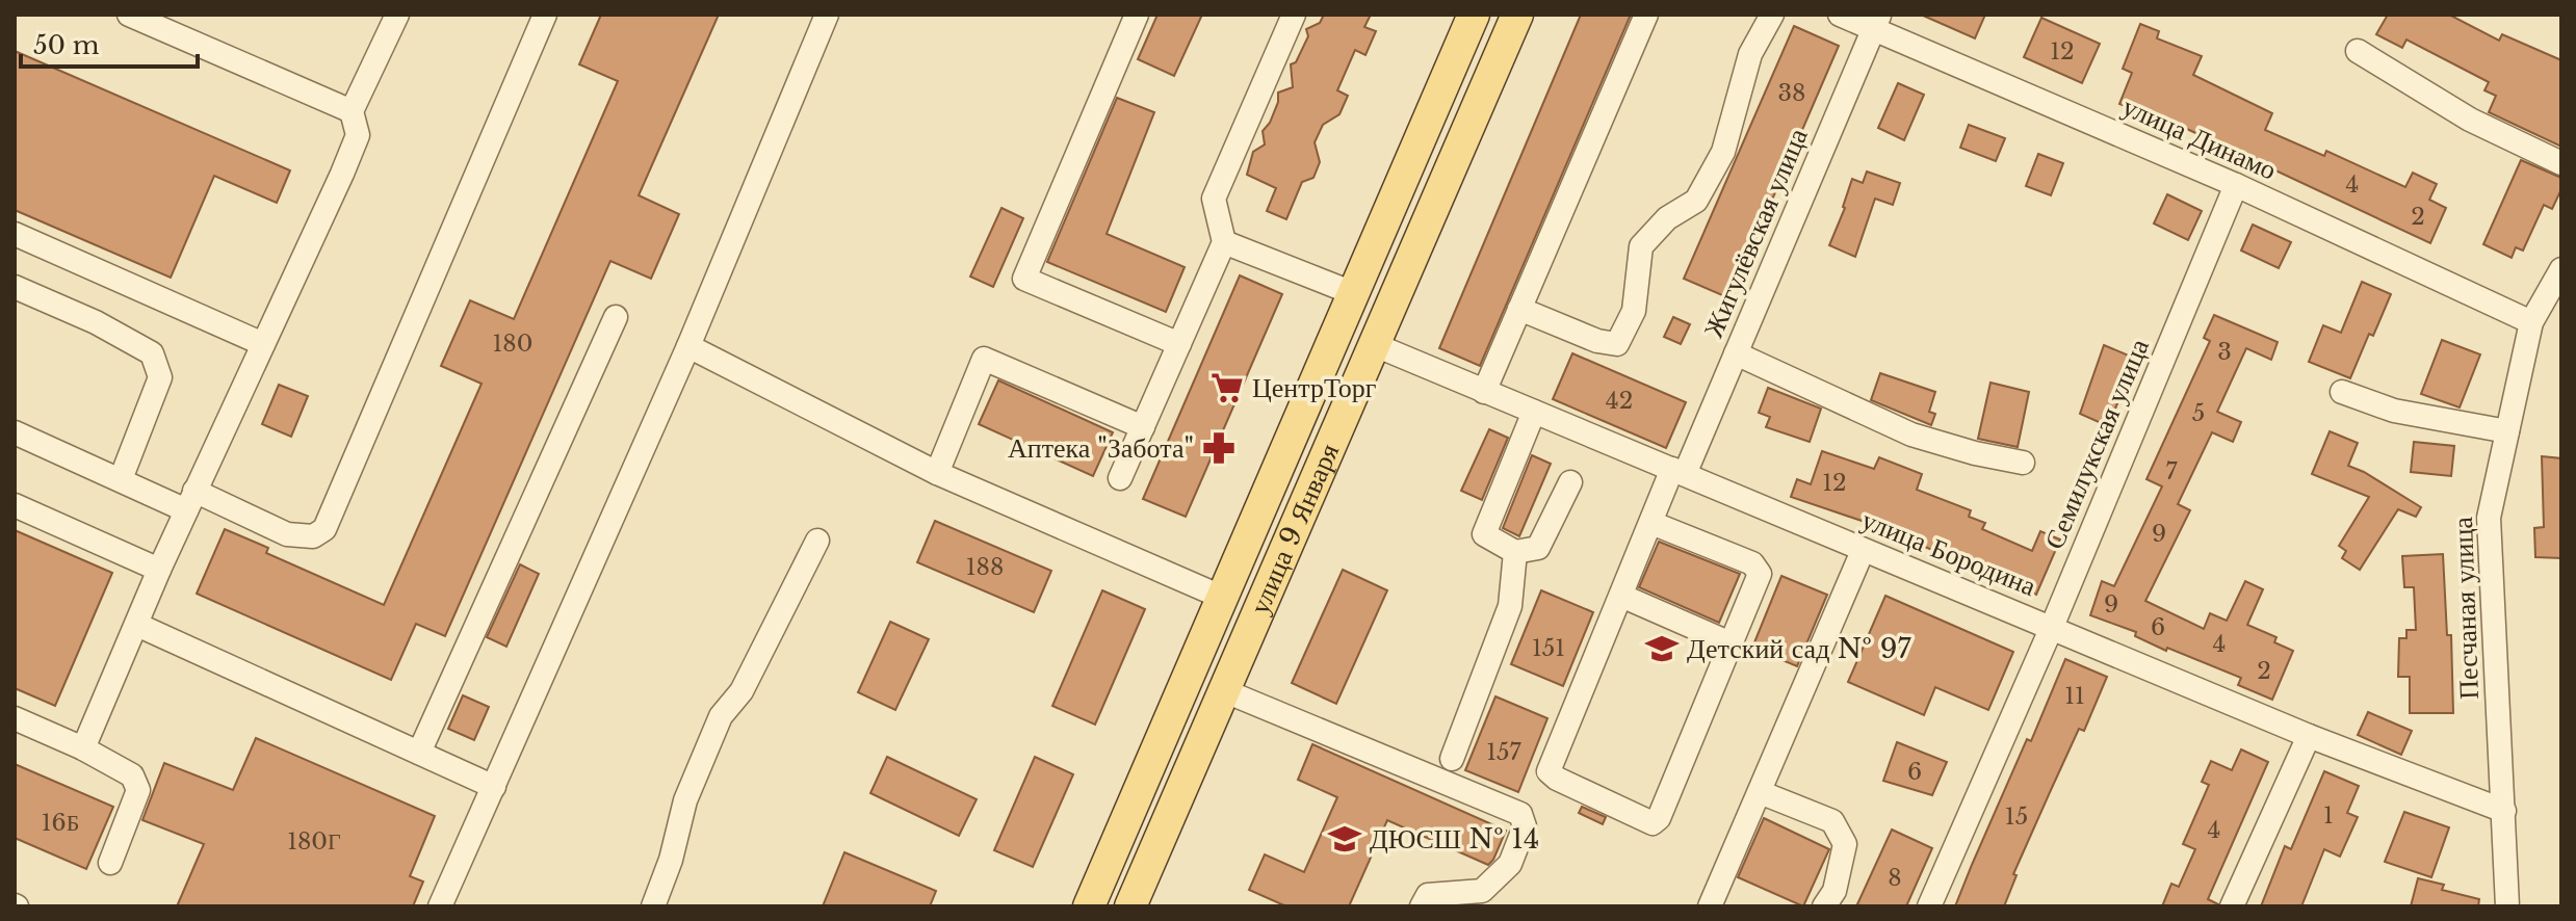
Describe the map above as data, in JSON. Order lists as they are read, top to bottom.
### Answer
{
  "streets": {
    "main road": ["улица 9 Января"],
    "street": [
      "улица Динамо",
      "Жигулёвская улица",
      "Семилукская улица",
      "улица Бородина",
      "Песчаная улица"
    ]
  },
  "crossings": [
    ["улица Динамо", "Жигулёвская улица"],
    ["улица Динамо", "Семилукская улица"],
    ["улица Динамо", "Песчаная улица"],
    ["Жигулёвская улица", "улица Бородина"],
    ["Семилукская улица", "улица Бородина"],
    ["улица 9 Января", "улица Бородина"],
    ["улица Бородина", "Песчаная улица"]
  ],
  "places": {
    "supermarket": ["ЦентрТорг"],
    "pharmacy": ["Аптека \"Забота\""],
    "school or university": ["Детский сад № 97", "ДЮСШ № 14"]
  },
  "house_numbers": [
    "12",
    "38",
    "4",
    "2",
    "180",
    "3",
    "42",
    "5",
    "7",
    "12",
    "9",
    "188",
    "9",
    "6",
    "4",
    "151",
    "2",
    "11",
    "157",
    "6",
    "1",
    "15",
    "16Б",
    "4",
    "180Г",
    "8"
  ],
  "scale_bar": "50 m"
}
